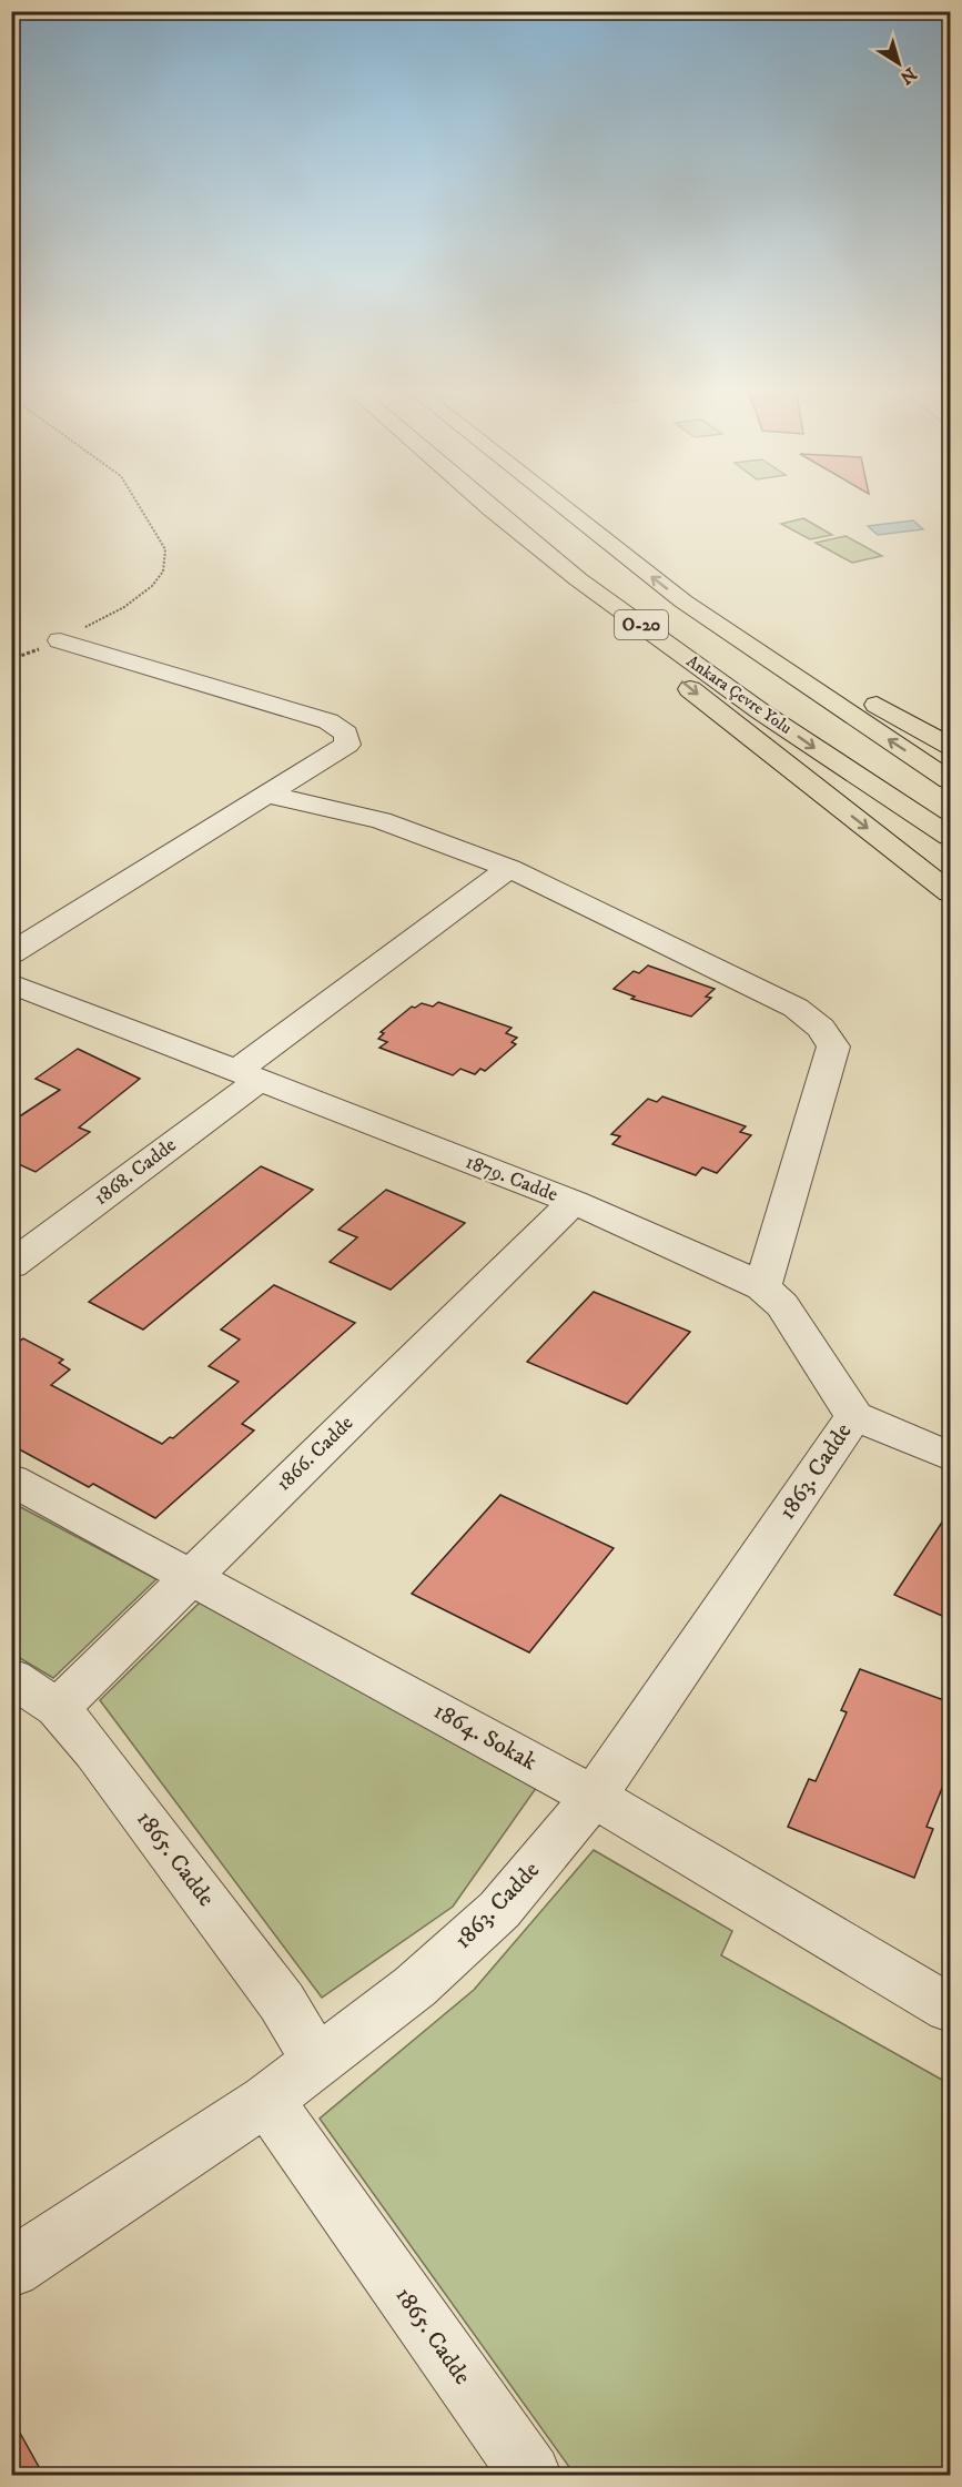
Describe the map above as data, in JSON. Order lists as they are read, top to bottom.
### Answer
{
  "streets": {
    "highway": ["O-20", "Ankara Çevre Yolu"],
    "street": [
      "1868. Cadde",
      "1879. Cadde",
      "1866. Cadde",
      "1863. Cadde",
      "1864. Sokak",
      "1865. Cadde"
    ]
  },
  "crossings": [
    ["1868. Cadde", "1879. Cadde"],
    ["1879. Cadde", "1866. Cadde"],
    ["1879. Cadde", "1863. Cadde"],
    ["1866. Cadde", "1864. Sokak"],
    ["1866. Cadde", "1865. Cadde"],
    ["1863. Cadde", "1864. Sokak"],
    ["1863. Cadde", "1865. Cadde"]
  ],
  "north": "bottom right"
}
